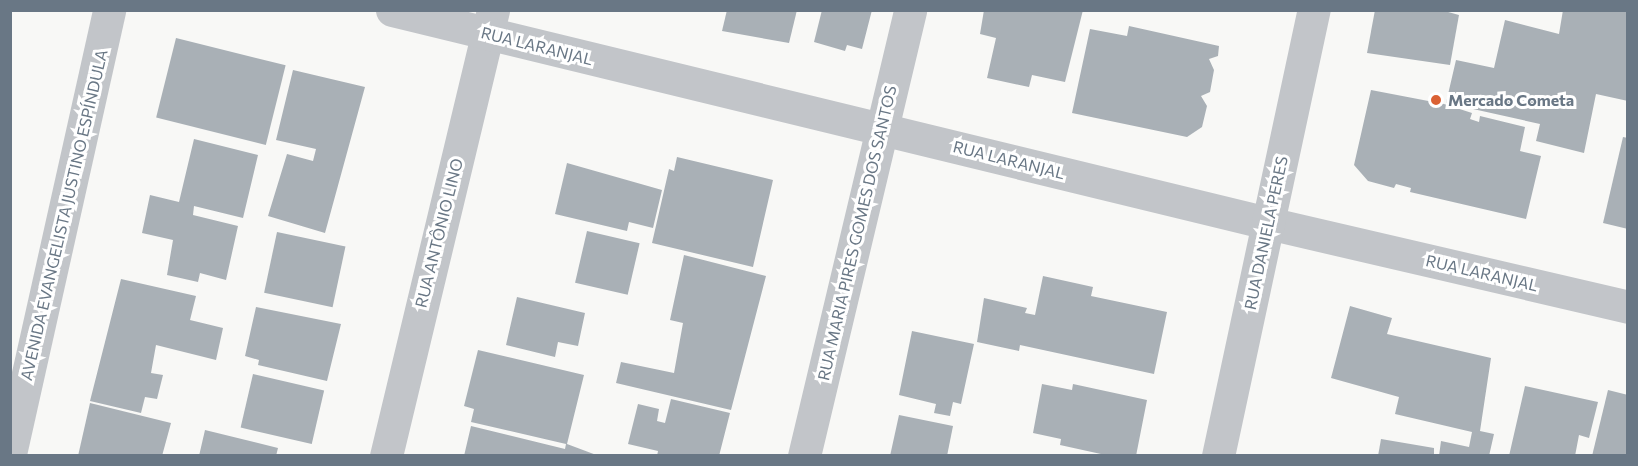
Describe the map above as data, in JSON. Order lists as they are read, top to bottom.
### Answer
{
  "streets": {
    "street": [
      "RUA LARANJAL",
      "AVENIDA EVANGELISTA JUSTINO ESPÍNDULA",
      "RUA ANTÔNIO LINO",
      "RUA MARIA PIRES GOMES DOS SANTOS",
      "RUA DANIELA PERES"
    ]
  },
  "crossings": [
    ["RUA LARANJAL", "RUA ANTÔNIO LINO"],
    ["RUA LARANJAL", "RUA MARIA PIRES GOMES DOS SANTOS"],
    ["RUA LARANJAL", "RUA DANIELA PERES"]
  ],
  "places": ["Mercado Cometa"]
}
